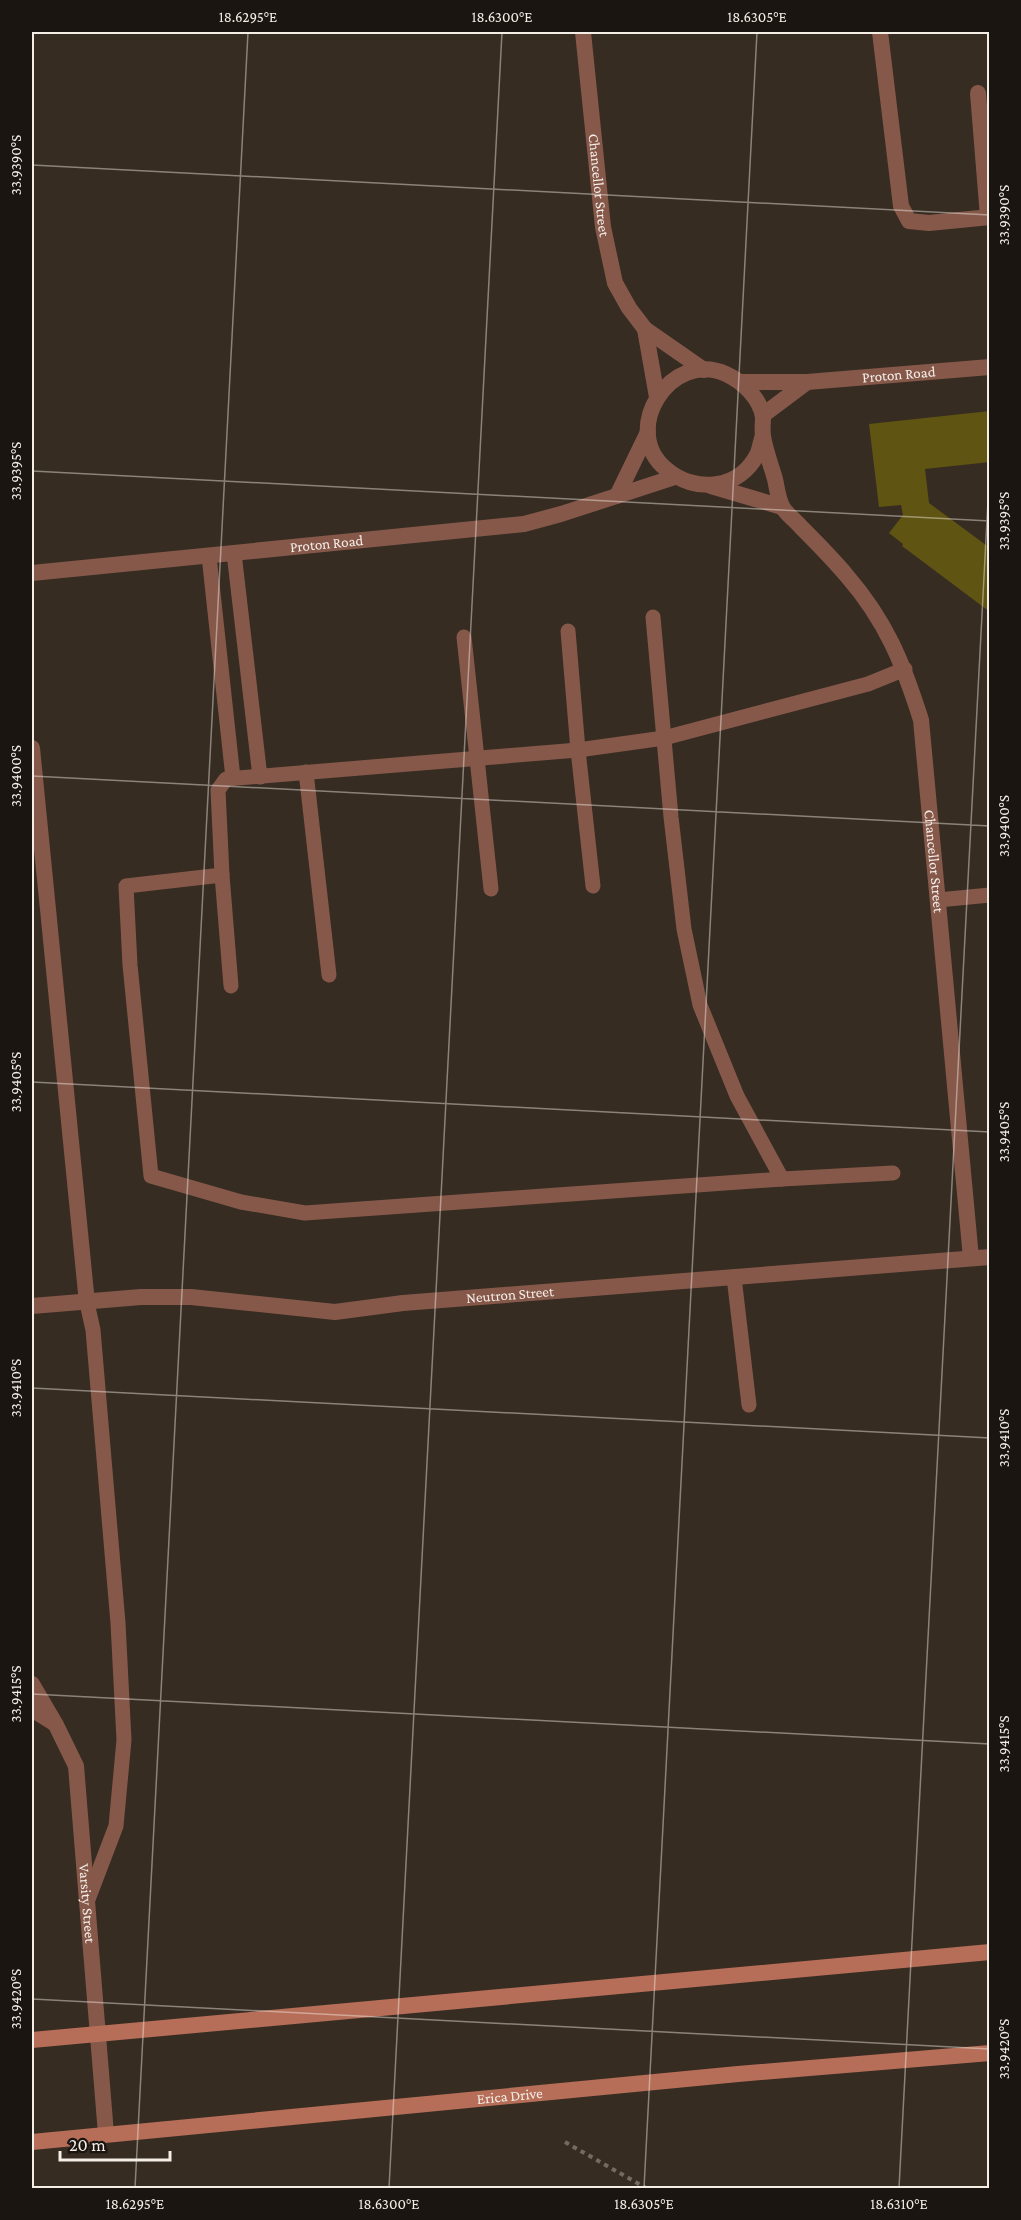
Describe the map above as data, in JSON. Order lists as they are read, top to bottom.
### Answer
{
  "streets": {
    "main road": ["Erica Drive"],
    "street": [
      "Chancellor Street",
      "Proton Road",
      "Neutron Street",
      "Varsity Street"
    ]
  },
  "crossings": [
    ["Chancellor Street", "Proton Road"],
    ["Chancellor Street", "Neutron Street"],
    ["Varsity Street", "Erica Drive"]
  ],
  "scale_bar": "20 m",
  "coordinates": [
    "18.6295°E",
    "18.6300°E",
    "18.6305°E",
    "33.9390°S",
    "33.9395°S",
    "33.9400°S",
    "33.9405°S",
    "33.9410°S",
    "33.9415°S",
    "33.9420°S",
    "18.6310°E"
  ]
}
